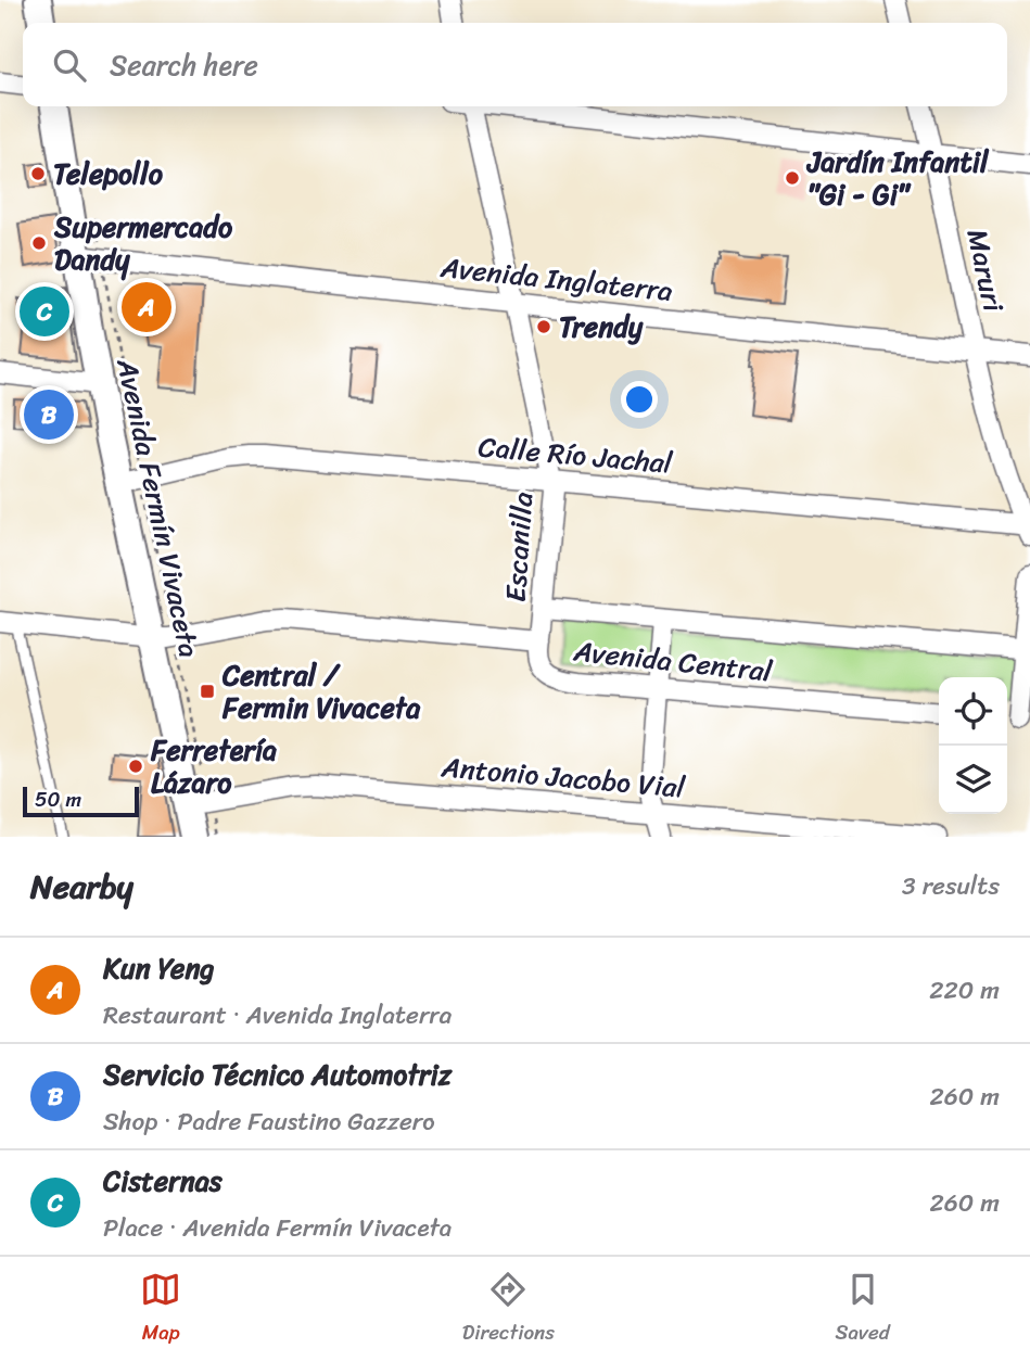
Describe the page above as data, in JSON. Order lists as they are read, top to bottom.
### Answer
{
  "streets": {
    "main road": ["Avenida Fermín Vivaceta"],
    "street": [
      "Maruri",
      "Avenida Inglaterra",
      "Calle Río Jachal",
      "Escanilla",
      "Avenida Central",
      "Antonio Jacobo Vial"
    ]
  },
  "crossings": [
    ["Maruri", "Avenida Inglaterra"],
    ["Maruri", "Calle Río Jachal"],
    ["Avenida Inglaterra", "Avenida Fermín Vivaceta"],
    ["Avenida Inglaterra", "Escanilla"],
    ["Calle Río Jachal", "Avenida Fermín Vivaceta"],
    ["Calle Río Jachal", "Escanilla"],
    ["Avenida Fermín Vivaceta", "Avenida Central"],
    ["Avenida Fermín Vivaceta", "Antonio Jacobo Vial"],
    ["Escanilla", "Avenida Central"]
  ],
  "places": {
    "other": [
      "Telepollo",
      "Jardín Infantil \"Gi - Gi\"",
      "Supermercado Dandy",
      "Trendy",
      "Ferretería Lázaro"
    ],
    "transit": ["Central / Fermin Vivaceta"]
  },
  "scale_bar": "50 m",
  "page": {
    "search": "Search here",
    "pins": ["A", "C", "B"],
    "scale": "50 m",
    "heading": ["Nearby", "3 results"],
    "list": [
      {
        "mark": "A",
        "name": "Kun Yeng",
        "note": "Restaurant · Avenida Inglaterra",
        "value": "220 m"
      },
      {
        "mark": "B",
        "name": "Servicio Técnico Automotriz",
        "note": "Shop · Padre Faustino Gazzero",
        "value": "260 m"
      },
      {
        "mark": "C",
        "name": "Cisternas",
        "note": "Place · Avenida Fermín Vivaceta",
        "value": "260 m"
      }
    ],
    "nav": ["Map", "Directions", "Saved"]
  }
}
